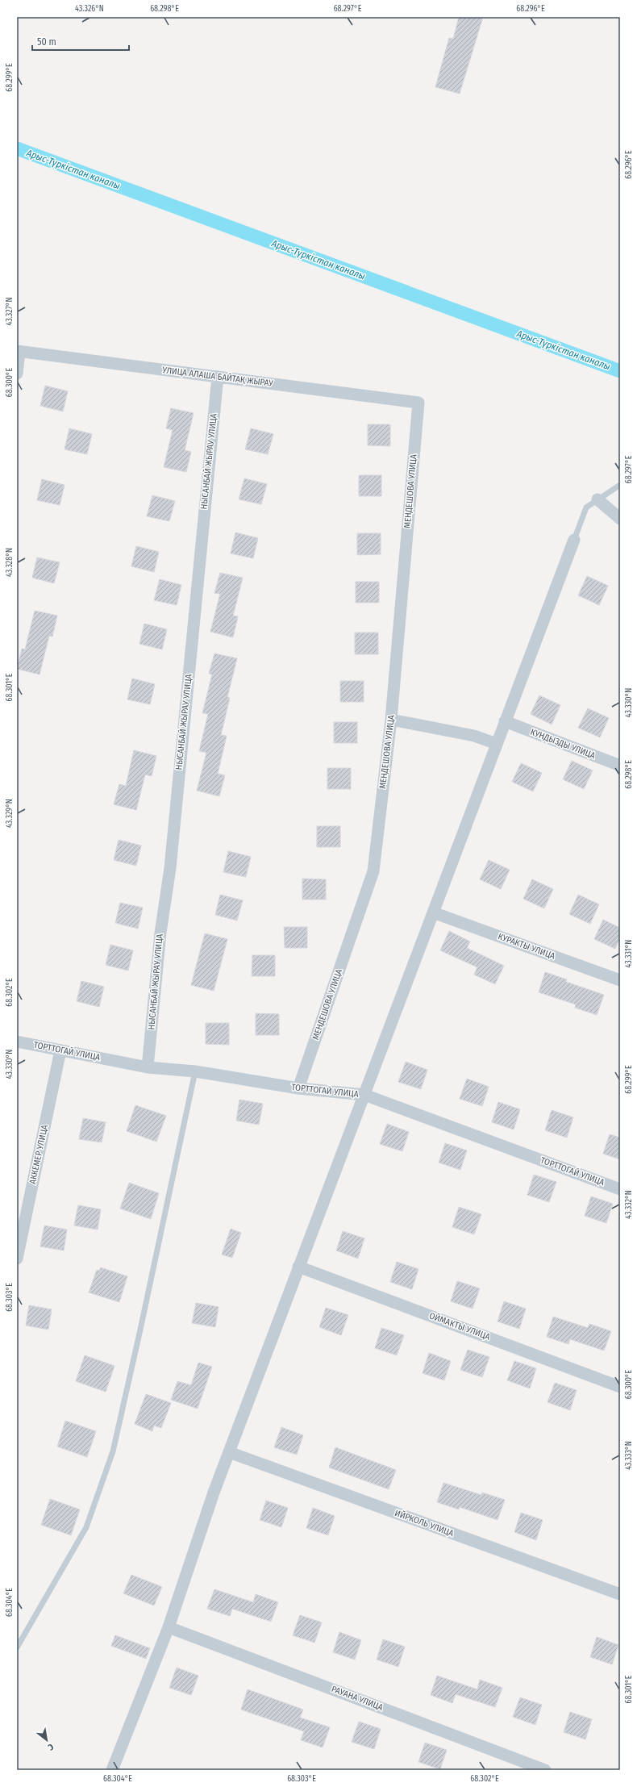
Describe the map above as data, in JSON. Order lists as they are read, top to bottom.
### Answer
{
  "streets": {
    "street": [
      "УЛИЦА АЛАША БАЙТАҚ ЖЫРАУ",
      "НЫСАНБАЙ ЖЫРАУ УЛИЦА",
      "МЕНДЕШОВА УЛИЦА",
      "КУНДЫЗДЫ УЛИЦА",
      "КУРАКТЫ УЛИЦА",
      "ТОРТТОГАЙ УЛИЦА",
      "АККЕМЕР УЛИЦА",
      "ОЙМАКТЫ УЛИЦА",
      "ИЙРКОЛЬ УЛИЦА",
      "РАУАНА УЛИЦА"
    ]
  },
  "crossings": [
    ["УЛИЦА АЛАША БАЙТАҚ ЖЫРАУ", "НЫСАНБАЙ ЖЫРАУ УЛИЦА"],
    ["УЛИЦА АЛАША БАЙТАҚ ЖЫРАУ", "МЕНДЕШОВА УЛИЦА"],
    ["НЫСАНБАЙ ЖЫРАУ УЛИЦА", "ТОРТТОГАЙ УЛИЦА"],
    ["МЕНДЕШОВА УЛИЦА", "ТОРТТОГАЙ УЛИЦА"],
    ["ТОРТТОГАЙ УЛИЦА", "АККЕМЕР УЛИЦА"]
  ],
  "water": ["Арыс-Түркістан каналы"],
  "scale_bar": "50 m",
  "north": "bottom right",
  "coordinates": [
    "43.326°N",
    "68.298°E",
    "68.297°E",
    "68.296°E",
    "68.299°E",
    "43.327°N",
    "68.300°E",
    "43.328°N",
    "68.301°E",
    "43.330°N",
    "43.329°N",
    "43.331°N",
    "68.302°E",
    "43.332°N",
    "68.303°E",
    "43.333°N",
    "68.304°E"
  ]
}
